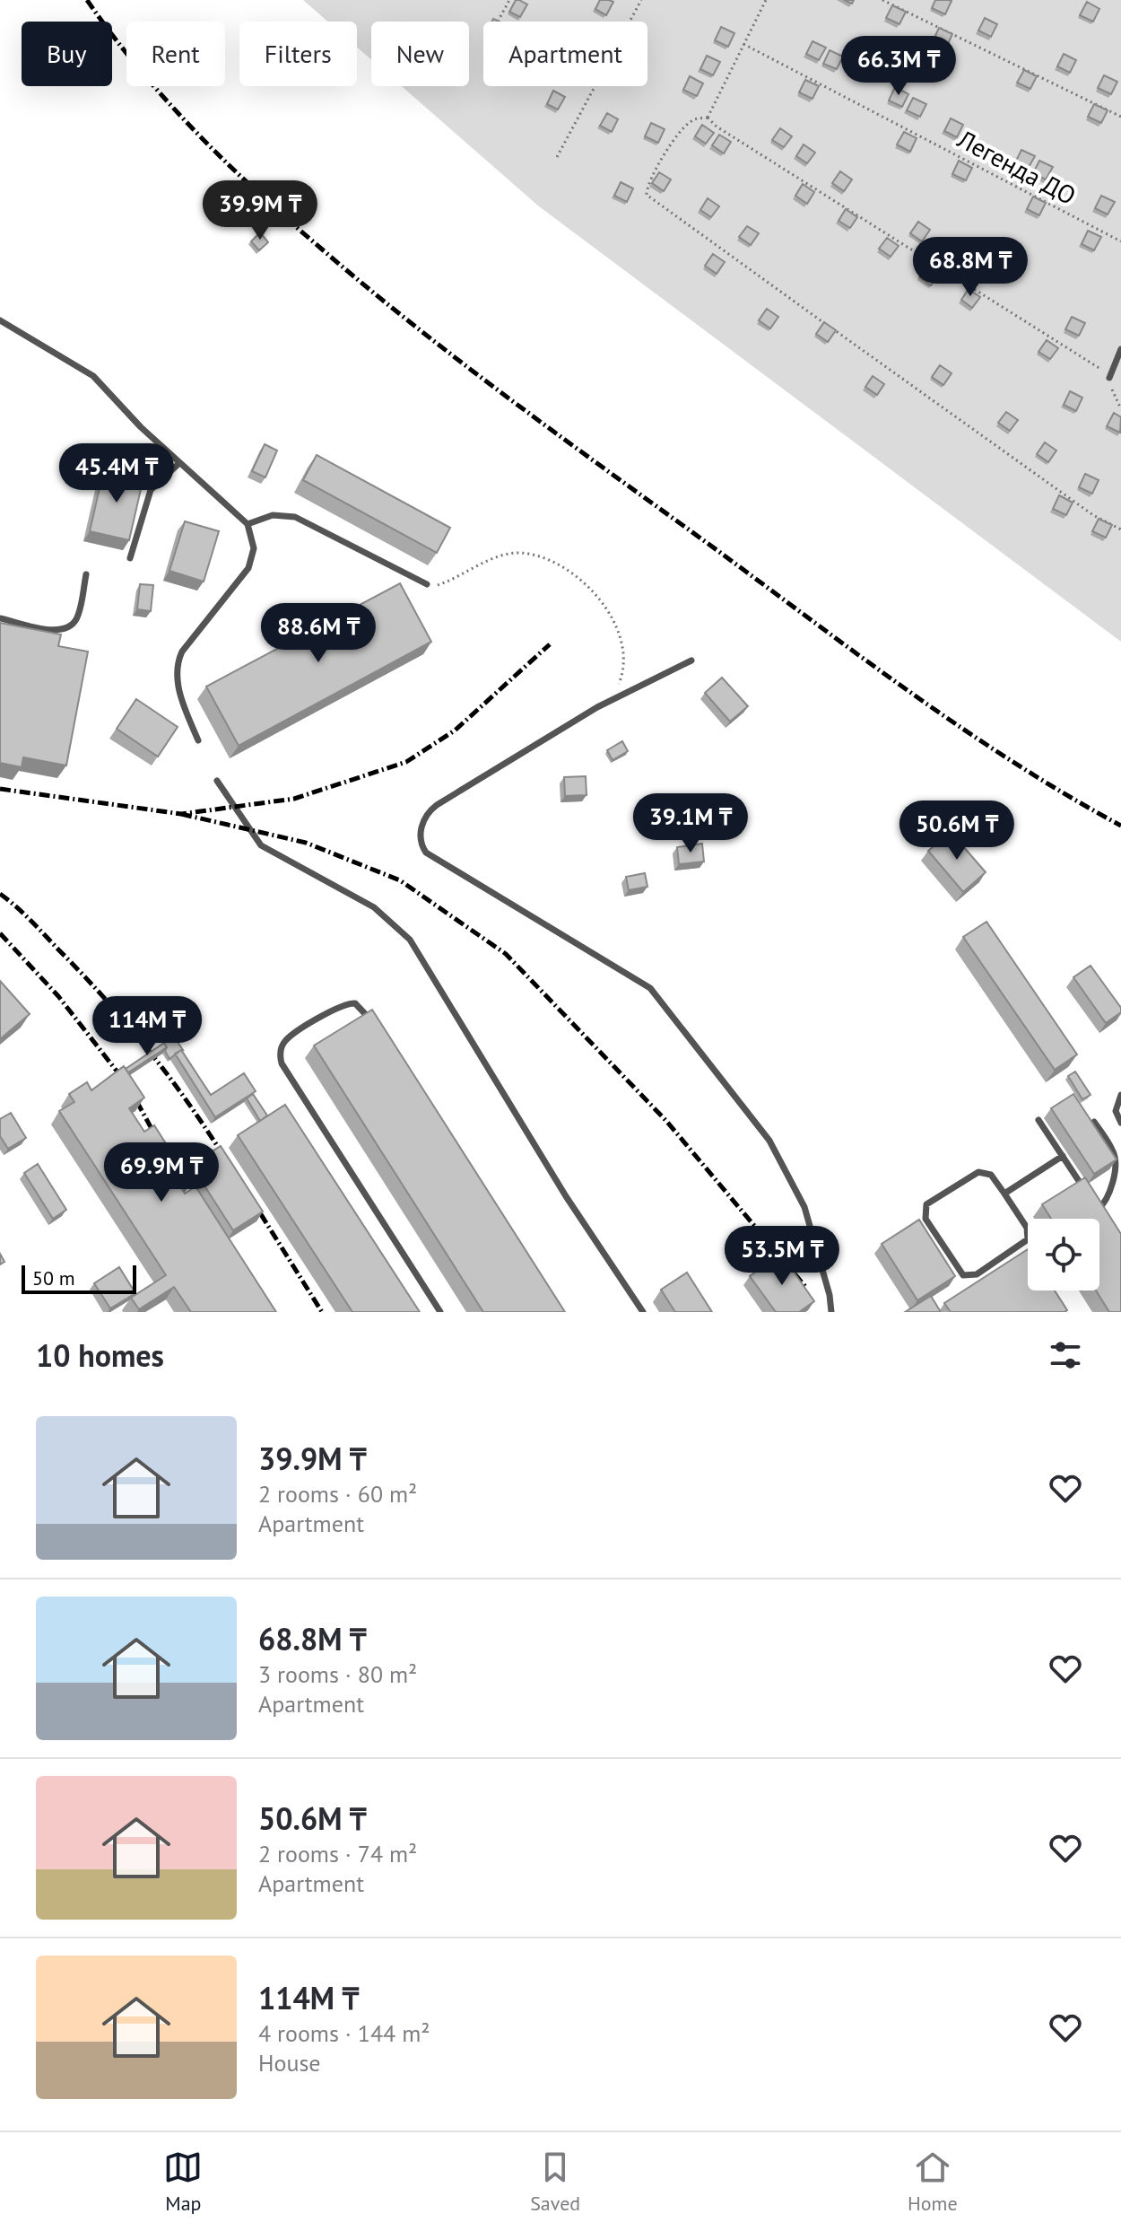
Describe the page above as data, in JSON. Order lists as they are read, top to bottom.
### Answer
{
  "streets": {
    "path": ["Легенда ДО"]
  },
  "scale_bar": "50 m",
  "page": {
    "chip": [
      "Buy",
      "Rent",
      "Filters",
      "New",
      "Apartment"
    ],
    "price": [
      "66.3M ₸",
      "39.9M ₸",
      "68.8M ₸",
      "45.4M ₸",
      "88.6M ₸",
      "39.1M ₸",
      "50.6M ₸",
      "114M ₸",
      "69.9M ₸",
      "53.5M ₸"
    ],
    "scale": "50 m",
    "heading": "10 homes",
    "list": [
      {
        "name": "39.9M ₸",
        "note": "2 rooms · 60 m² · Apartment"
      },
      {
        "name": "68.8M ₸",
        "note": "3 rooms · 80 m² · Apartment"
      },
      {
        "name": "50.6M ₸",
        "note": "2 rooms · 74 m² · Apartment"
      },
      {
        "name": "114M ₸",
        "note": "4 rooms · 144 m² · House"
      }
    ],
    "tabs": ["Map", "Saved", "Home"]
  }
}
